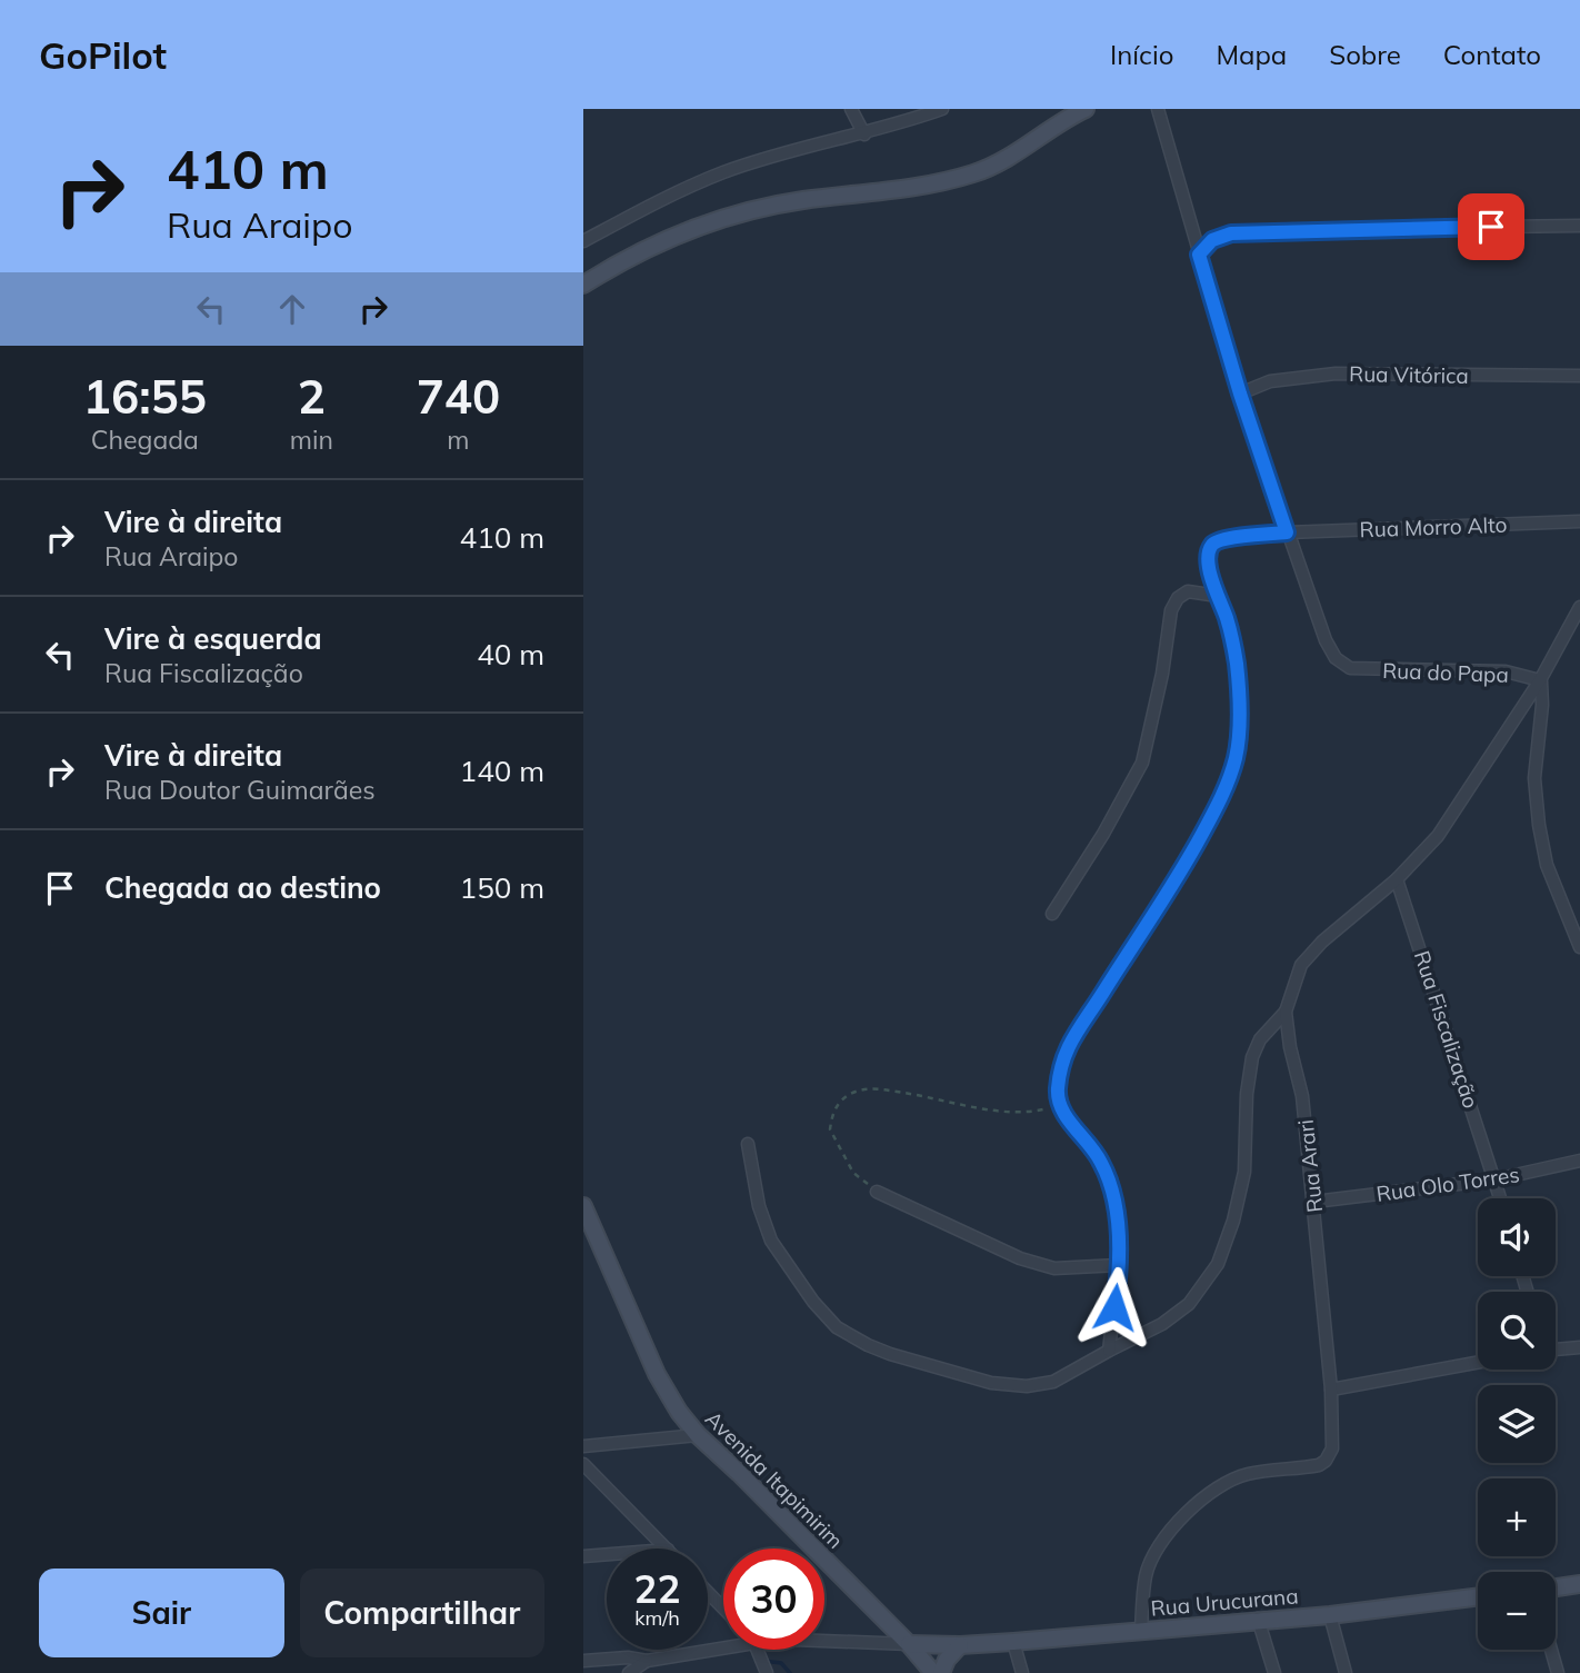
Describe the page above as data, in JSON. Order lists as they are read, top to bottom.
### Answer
{
  "streets": {
    "main road": ["Avenida Itapimirim", "Rua Urucurana"],
    "street": [
      "Rua Vitórica",
      "Rua Morro Alto",
      "Rua do Papa",
      "Rua Fiscalização",
      "Rua Arari",
      "Rua Olo Torres"
    ]
  },
  "crossings": [
    ["Rua Morro Alto", "Rua do Papa"],
    ["Rua do Papa", "Rua Arari"],
    ["Rua Fiscalização", "Rua Arari"],
    ["Rua Fiscalização", "Rua Olo Torres"],
    ["Rua Arari", "Rua Olo Torres"],
    ["Rua Arari", "Rua Urucurana"],
    ["Avenida Itapimirim", "Rua Urucurana"]
  ],
  "page": {
    "header": "GoPilot",
    "nav": [
      "Início",
      "Mapa",
      "Sobre",
      "Contato"
    ],
    "turn": ["410 m", "Rua Araipo"],
    "eta": [
      "16:55",
      "Chegada",
      "2",
      "min",
      "740",
      "m"
    ],
    "list": [
      {
        "name": "Vire à direita",
        "note": "Rua Araipo",
        "value": "410 m"
      },
      {
        "name": "Vire à esquerda",
        "note": "Rua Fiscalização",
        "value": "40 m"
      },
      {
        "name": "Vire à direita",
        "note": "Rua Doutor Guimarães",
        "value": "140 m"
      },
      {
        "name": "Chegada ao destino",
        "value": "150 m"
      }
    ],
    "map_buttons": ["+", "−"],
    "speed": "22 km/h",
    "limit": "30",
    "buttons": ["Sair", "Compartilhar"]
  }
}
